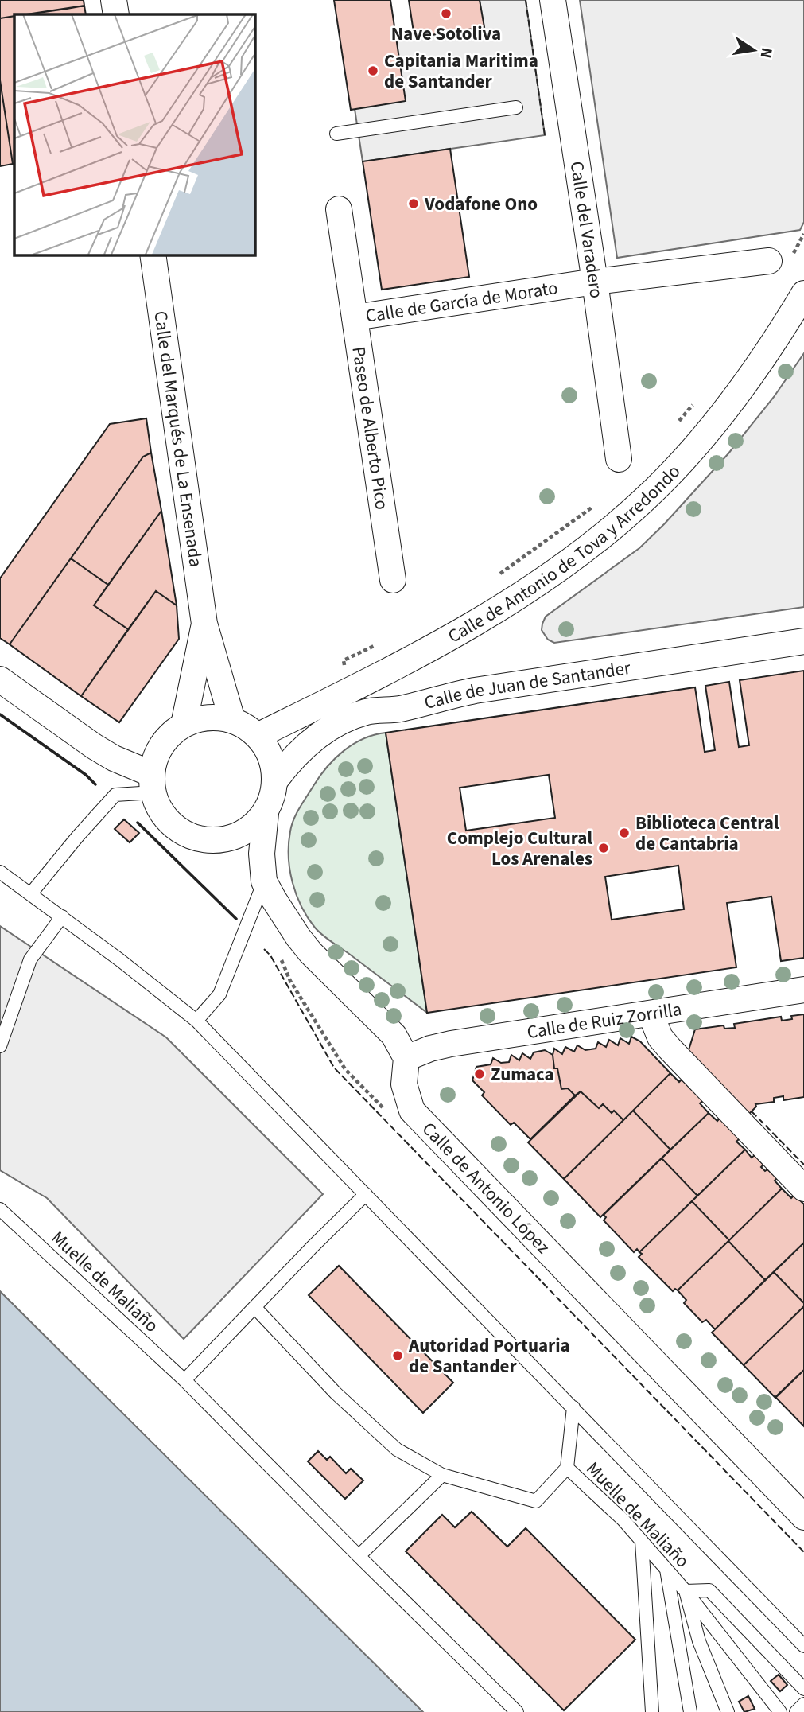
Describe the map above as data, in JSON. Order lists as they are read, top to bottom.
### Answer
{
  "streets": {
    "street": [
      "Calle del Varadero",
      "Calle de García de Morato",
      "Paseo de Alberto Pico",
      "Calle del Marqués de La Ensenada",
      "Calle de Antonio de Tova y Arredondo",
      "Calle de Juan de Santander",
      "Calle de Ruiz Zorrilla",
      "Calle de Antonio López"
    ],
    "lane": ["Muelle de Maliaño"]
  },
  "crossings": [
    ["Calle del Varadero", "Calle de García de Morato"],
    ["Calle de García de Morato", "Paseo de Alberto Pico"],
    ["Calle del Marqués de La Ensenada", "Calle de Antonio de Tova y Arredondo"],
    ["Calle del Marqués de La Ensenada", "Calle de Juan de Santander"],
    ["Calle de Antonio de Tova y Arredondo", "Calle de Juan de Santander"],
    ["Calle de Ruiz Zorrilla", "Calle de Antonio López"]
  ],
  "places": [
    "Nave Sotoliva",
    "Capitania Maritima de Santander",
    "Vodafone Ono",
    "Biblioteca Central de Cantabria",
    "Complejo Cultural Los Arenales",
    "Zumaca",
    "Autoridad Portuaria de Santander"
  ],
  "north": "right"
}
